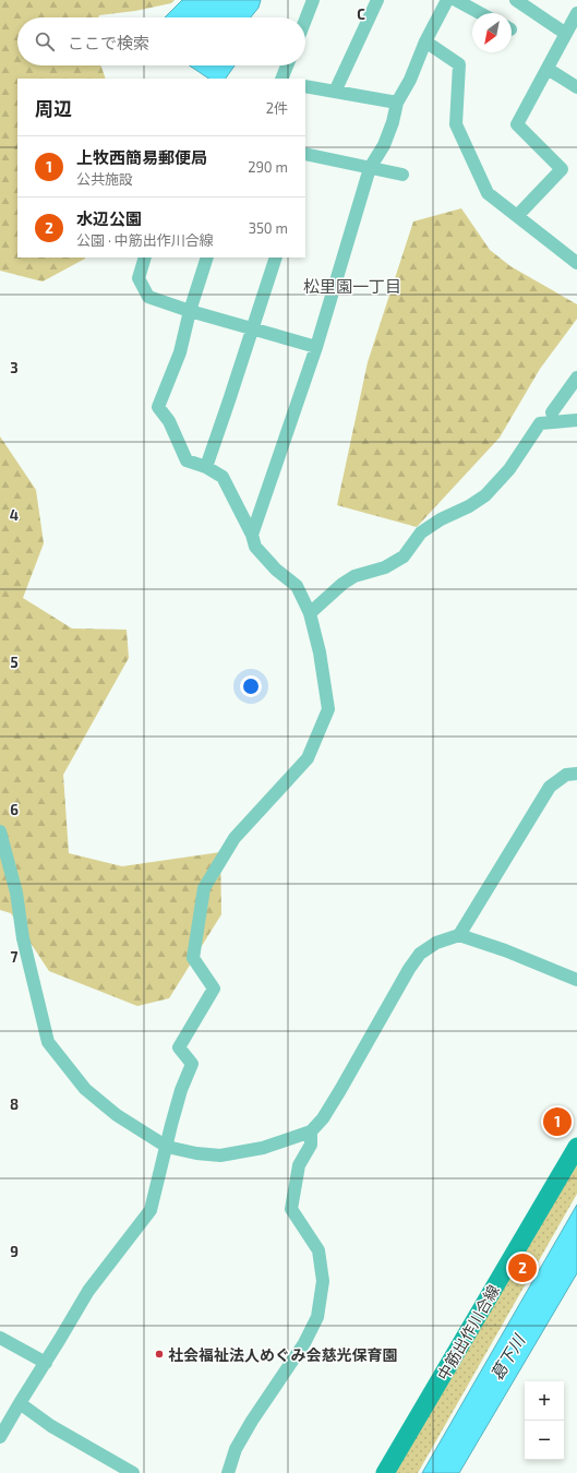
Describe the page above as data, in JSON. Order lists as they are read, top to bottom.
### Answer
{
  "streets": {
    "main road": ["中筋出作川合線"]
  },
  "districts": ["松里園一丁目"],
  "water": ["葛下川"],
  "places": ["社会福祉法人めぐみ会慈光保育園"],
  "north": "bottom left",
  "page": {
    "search": "ここで検索",
    "heading": ["周辺", "2件"],
    "list": [
      {
        "mark": "1",
        "name": "上牧西簡易郵便局",
        "note": "公共施設",
        "value": "290 m"
      },
      {
        "mark": "2",
        "name": "水辺公園",
        "note": "公園 · 中筋出作川合線",
        "value": "350 m"
      }
    ],
    "pins": ["1", "2"],
    "map_buttons": ["+", "−"]
  },
  "grid": {
    "columns": ["C"],
    "rows": [
      "3",
      "4",
      "5",
      "6",
      "7",
      "8",
      "9"
    ]
  }
}
